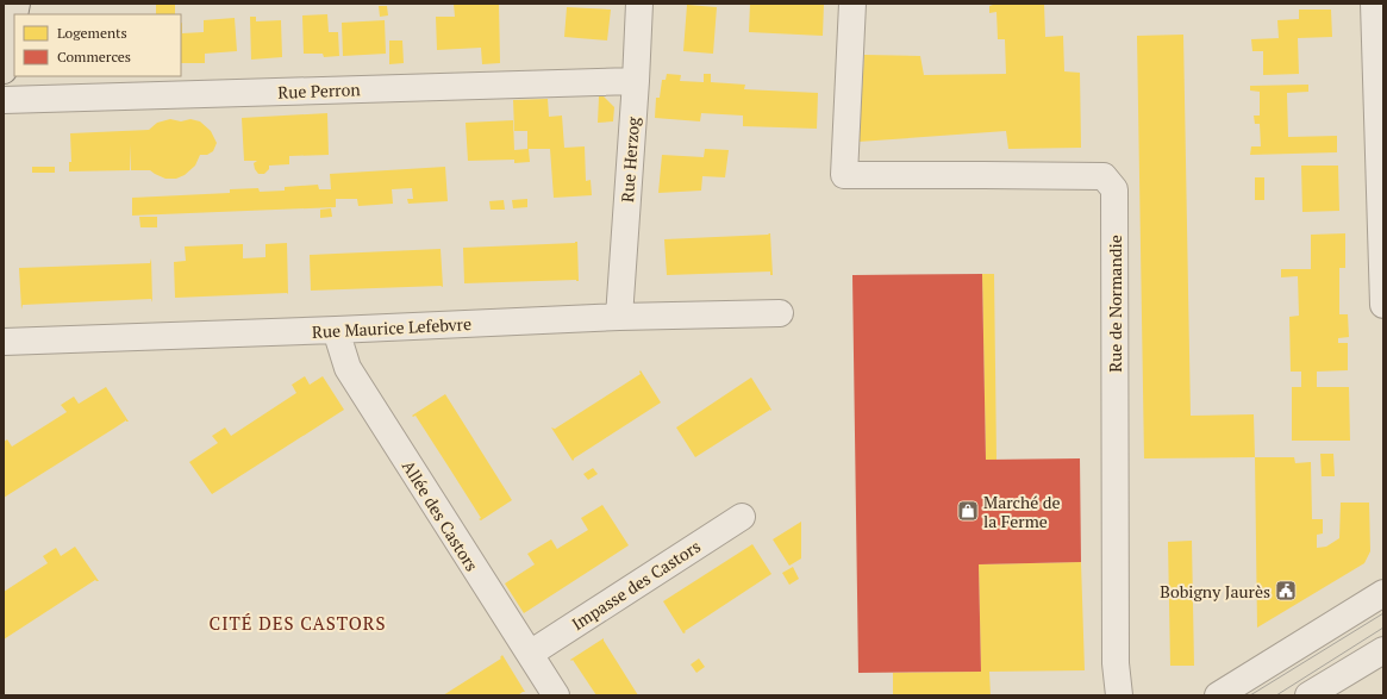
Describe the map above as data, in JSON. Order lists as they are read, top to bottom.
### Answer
{
  "streets": {
    "street": [
      "Rue Perron",
      "Rue Herzog",
      "Rue de Normandie",
      "Rue Maurice Lefebvre",
      "Allée des Castors",
      "Impasse des Castors"
    ]
  },
  "crossings": [
    ["Rue Perron", "Rue Herzog"],
    ["Rue Herzog", "Rue Maurice Lefebvre"],
    ["Rue Maurice Lefebvre", "Allée des Castors"],
    ["Allée des Castors", "Impasse des Castors"]
  ],
  "districts": ["CITÉ DES CASTORS"],
  "places": {
    "shop": ["Marché de la Ferme"],
    "public building": ["Bobigny Jaurès"]
  },
  "legend": ["Logements", "Commerces"]
}
